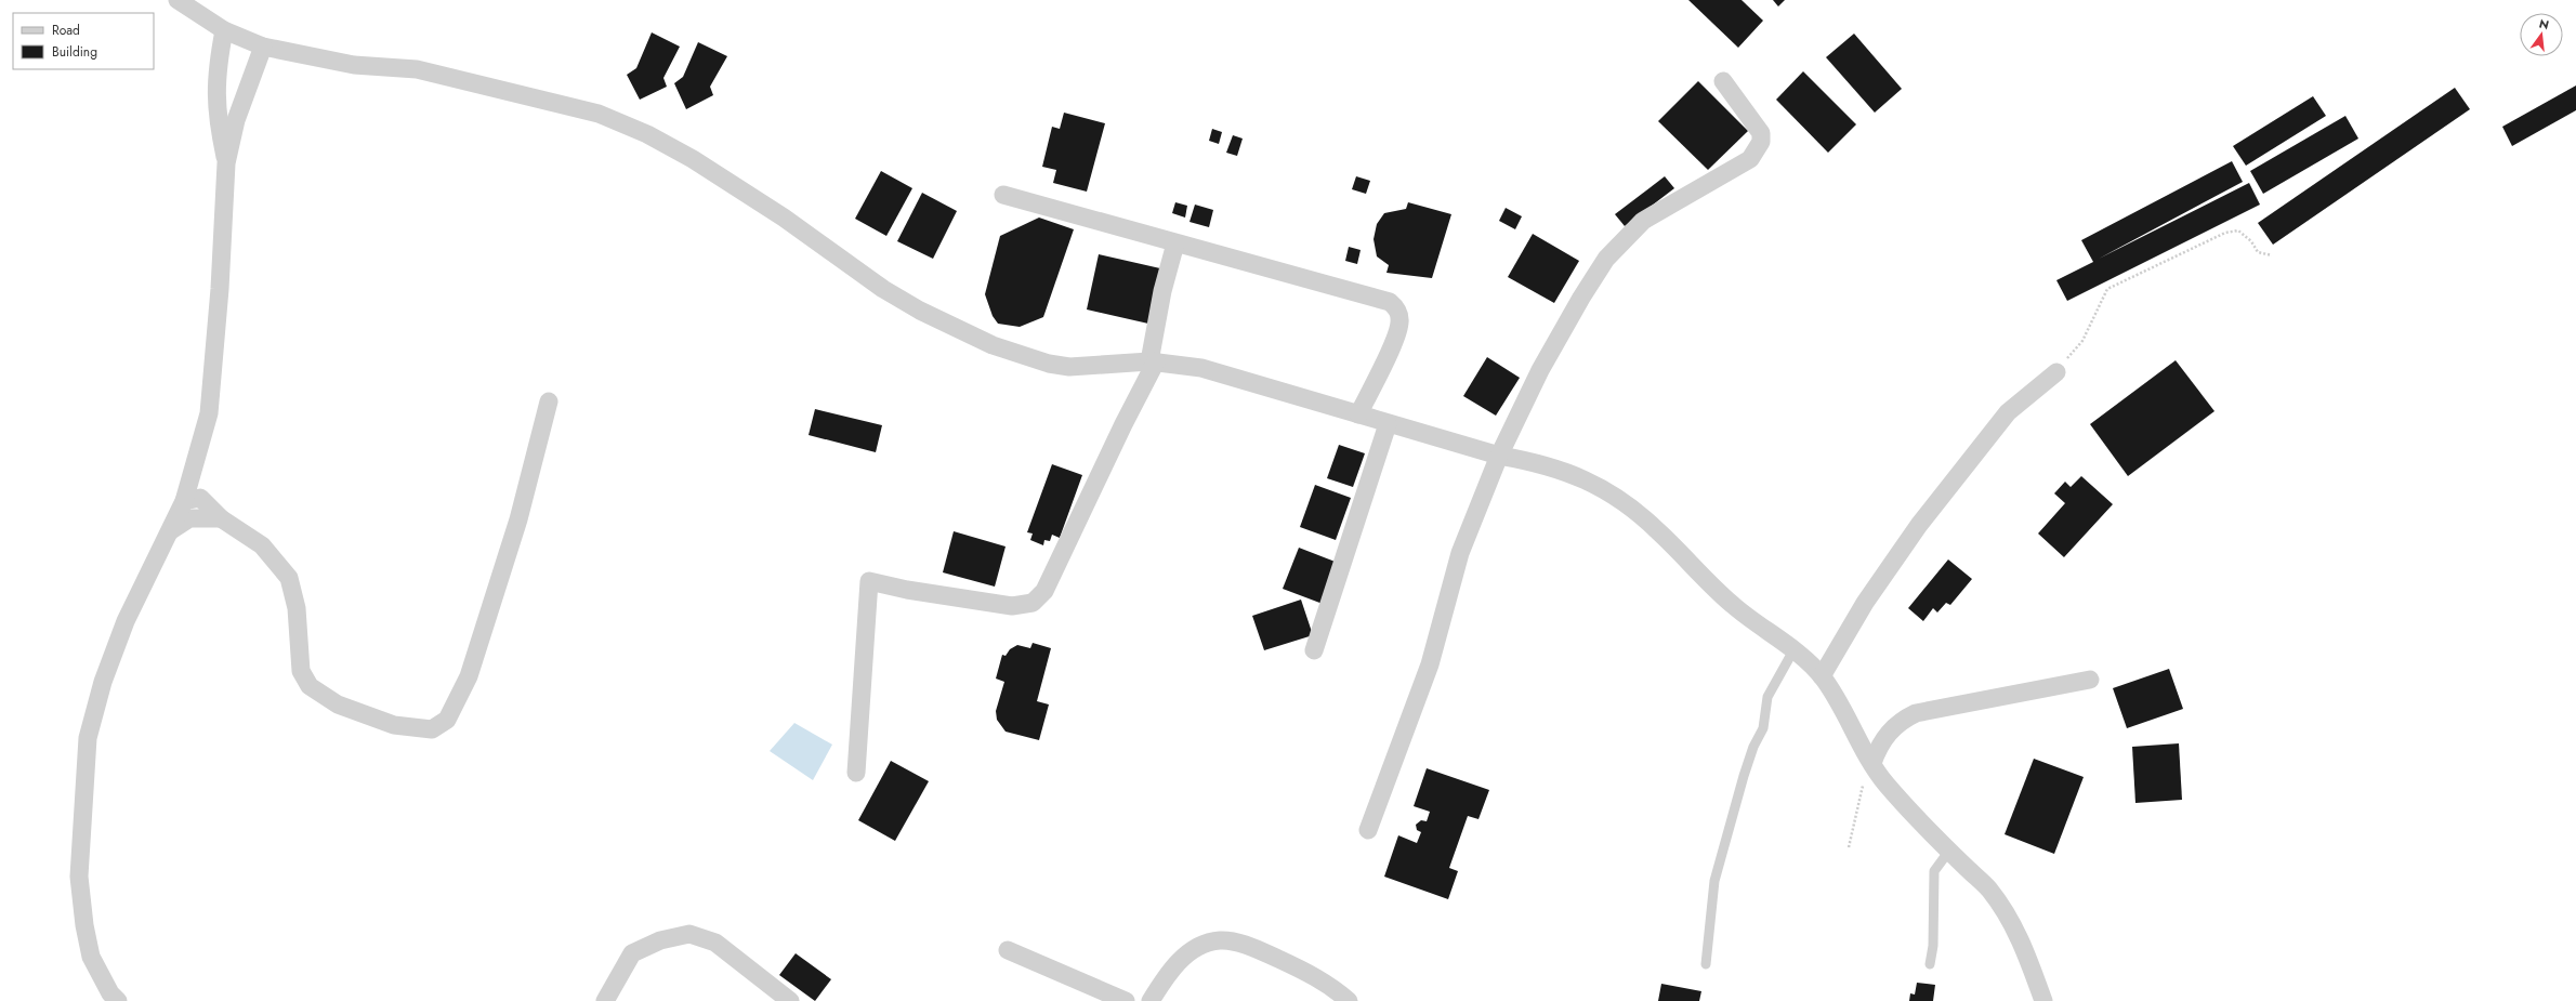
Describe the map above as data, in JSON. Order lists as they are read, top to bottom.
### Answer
{
  "legend": ["Road", "Building"],
  "north": "top"
}
